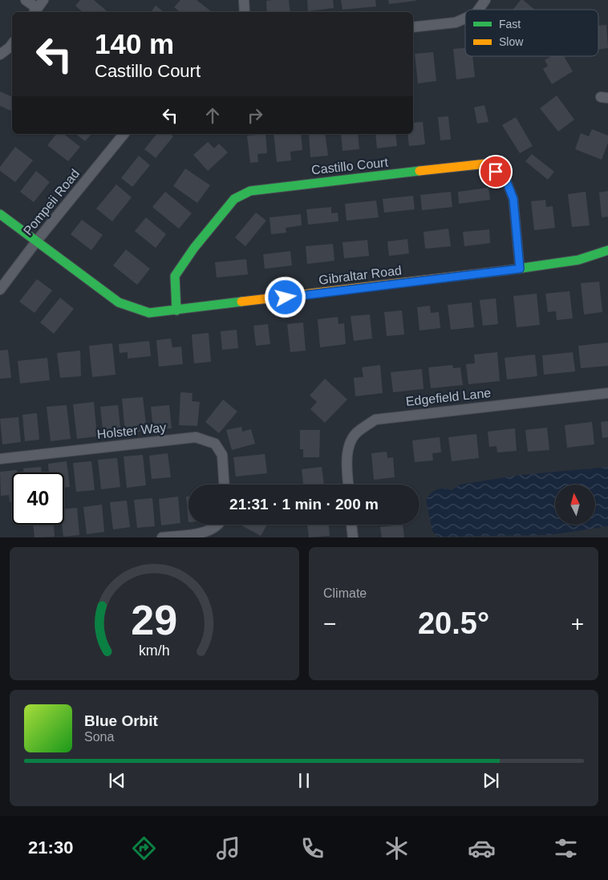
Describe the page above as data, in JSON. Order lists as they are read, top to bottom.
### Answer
{
  "streets": {
    "street": [
      "Castillo Court",
      "Pompeii Road",
      "Gibraltar Road",
      "Edgefield Lane",
      "Holster Way"
    ]
  },
  "crossings": [
    ["Castillo Court", "Gibraltar Road"],
    ["Pompeii Road", "Gibraltar Road"]
  ],
  "legend": ["Fast", "Slow"],
  "north": "top",
  "page": {
    "turn": ["140 m", "Castillo Court"],
    "limit": "40",
    "trip": "21:31 · 1 min · 200 m",
    "tile": "Climate",
    "heat": ["−", "20.5°", "+"],
    "song": ["Blue Orbit", "Sona"],
    "tabs": "21:30",
    "gauge": ["29", "km/h"]
  }
}
